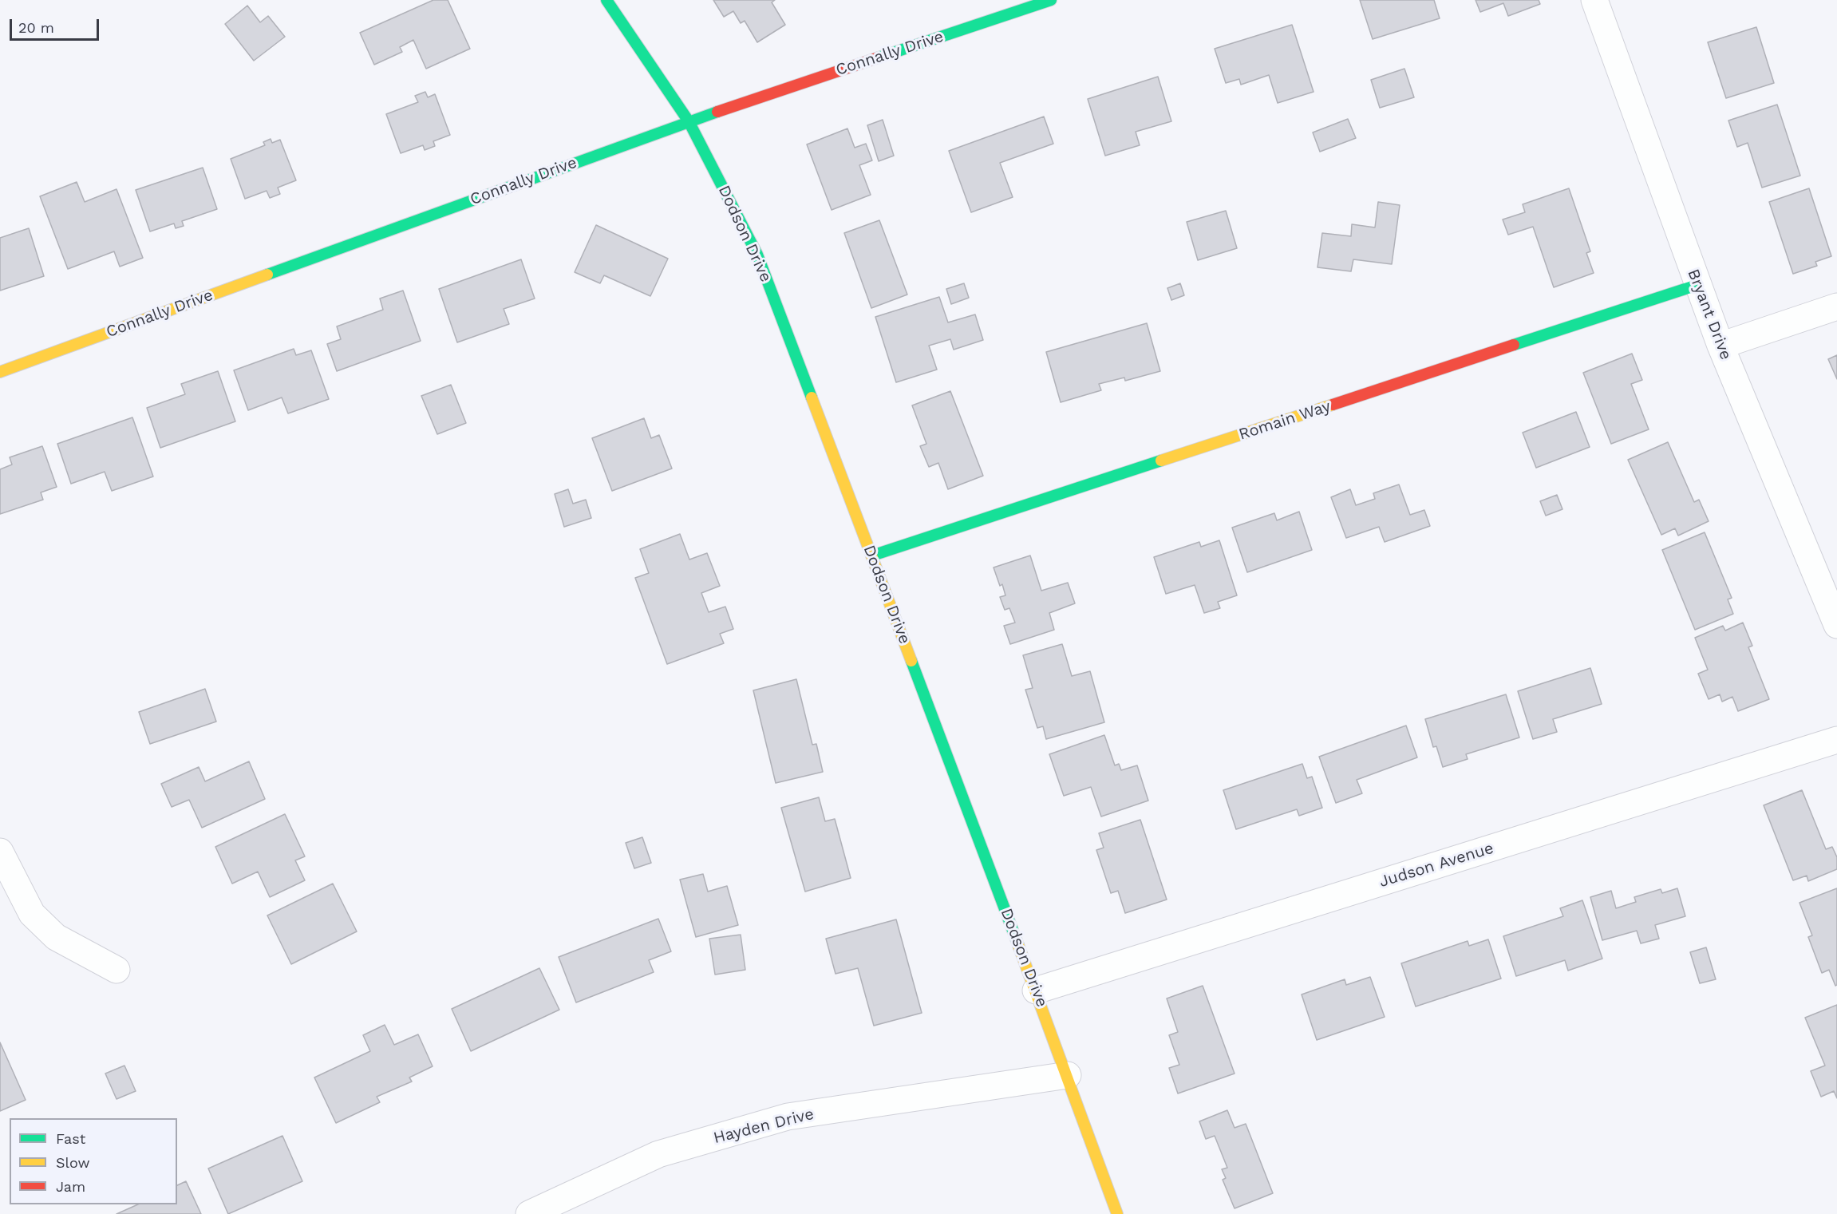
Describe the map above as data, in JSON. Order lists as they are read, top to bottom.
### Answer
{
  "streets": {
    "street": [
      "Connally Drive",
      "Dodson Drive",
      "Bryant Drive",
      "Romain Way",
      "Judson Avenue",
      "Hayden Drive"
    ]
  },
  "crossings": [
    ["Connally Drive", "Dodson Drive"],
    ["Dodson Drive", "Romain Way"],
    ["Dodson Drive", "Judson Avenue"],
    ["Dodson Drive", "Hayden Drive"],
    ["Bryant Drive", "Romain Way"]
  ],
  "legend": ["Fast", "Slow", "Jam"],
  "scale_bar": "20 m"
}
